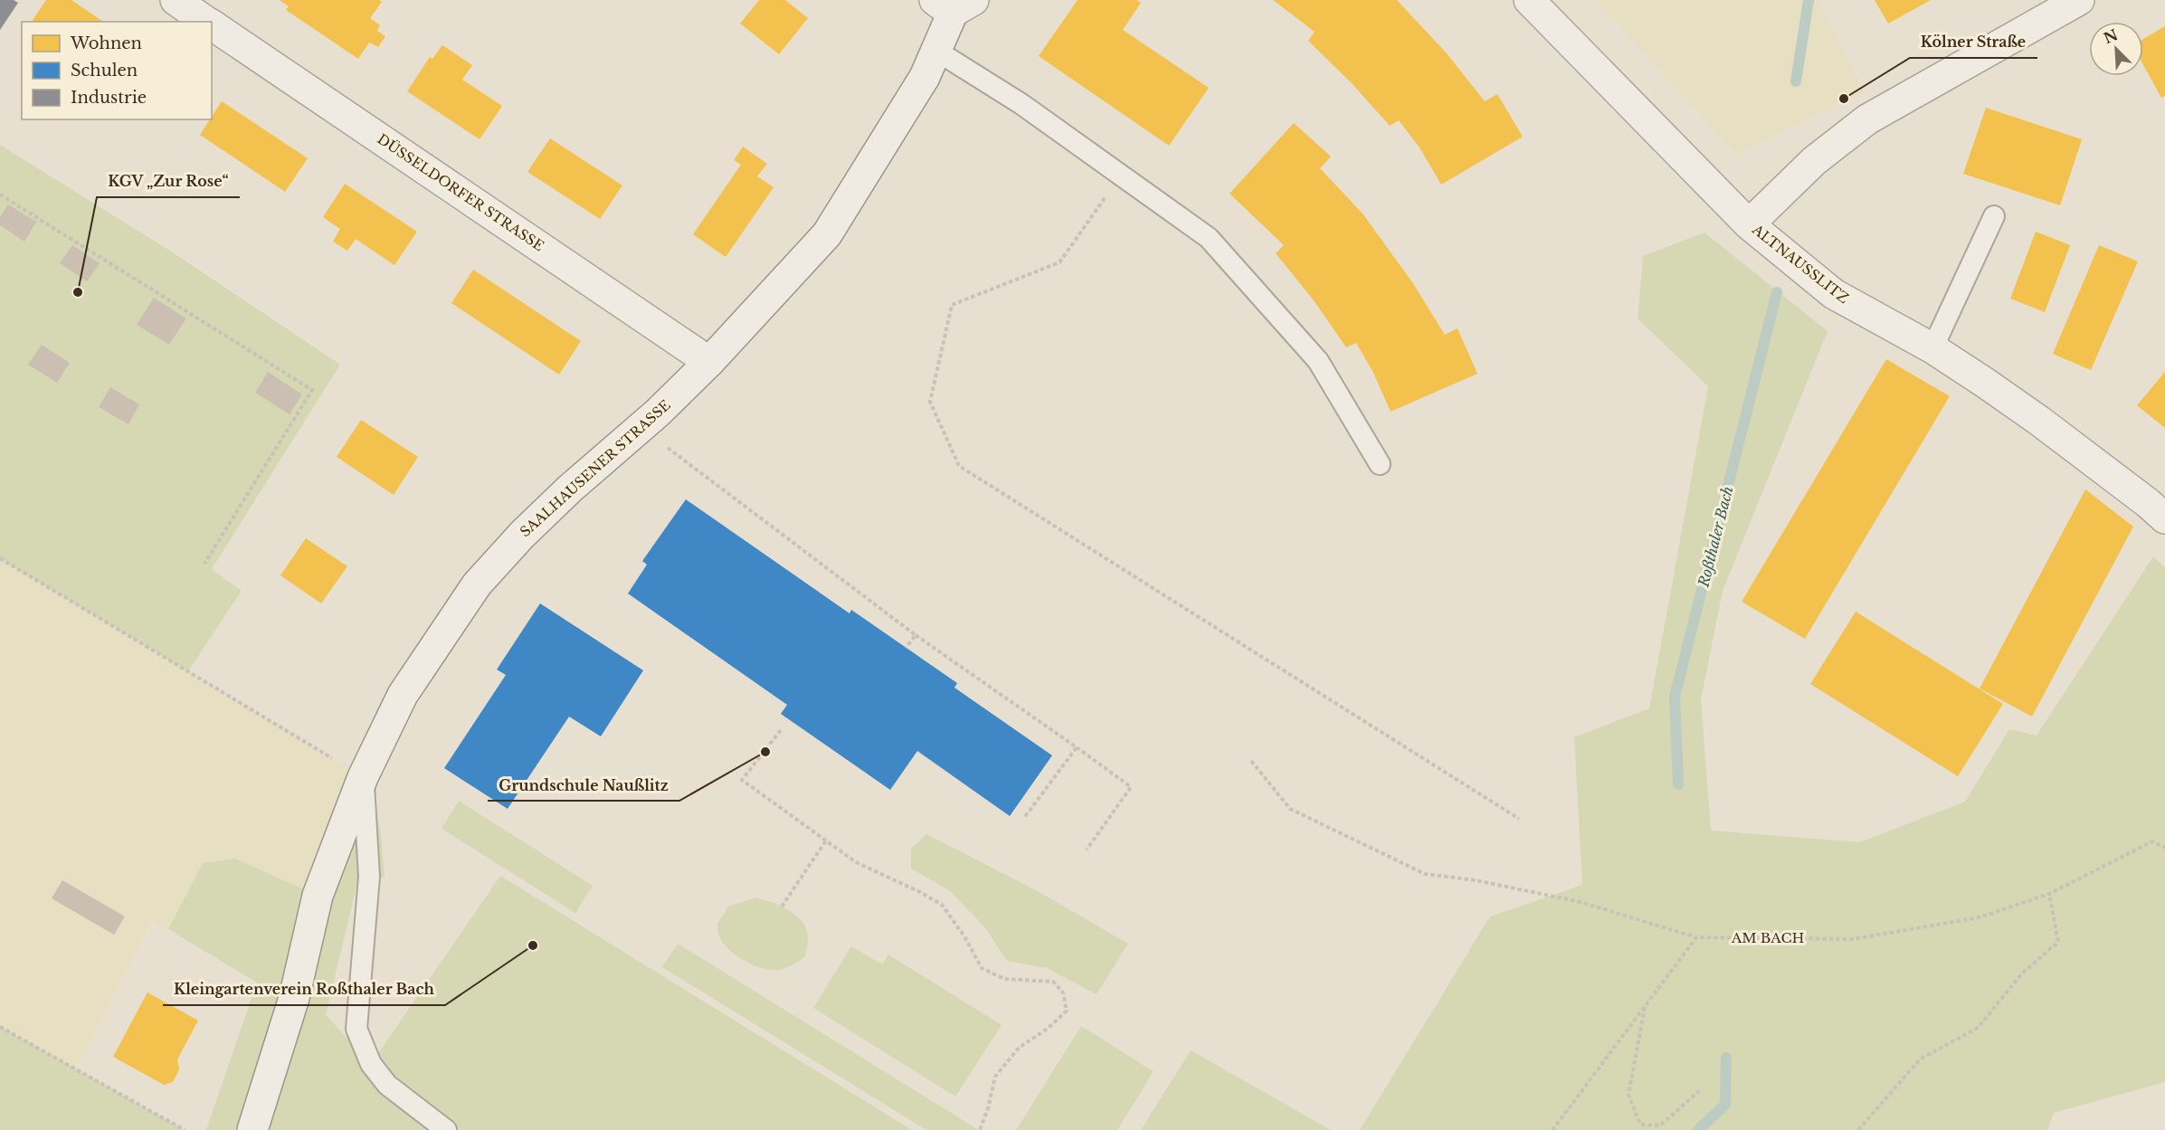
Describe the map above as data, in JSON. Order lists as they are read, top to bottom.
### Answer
{
  "streets": {
    "street": ["DÜSSELDORFER STRASSE", "ALTNAUSSLITZ", "SAALHAUSENER STRASSE"],
    "path": ["AM BACH"]
  },
  "crossings": [
    ["DÜSSELDORFER STRASSE", "SAALHAUSENER STRASSE"]
  ],
  "water": ["Roßthaler Bach"],
  "places": [
    "Kölner Straße",
    "KGV „Zur Rose“",
    "Grundschule Naußlitz",
    "Kleingartenverein Roßthaler Bach"
  ],
  "legend": ["Wohnen", "Schulen", "Industrie"],
  "north": "top left"
}
